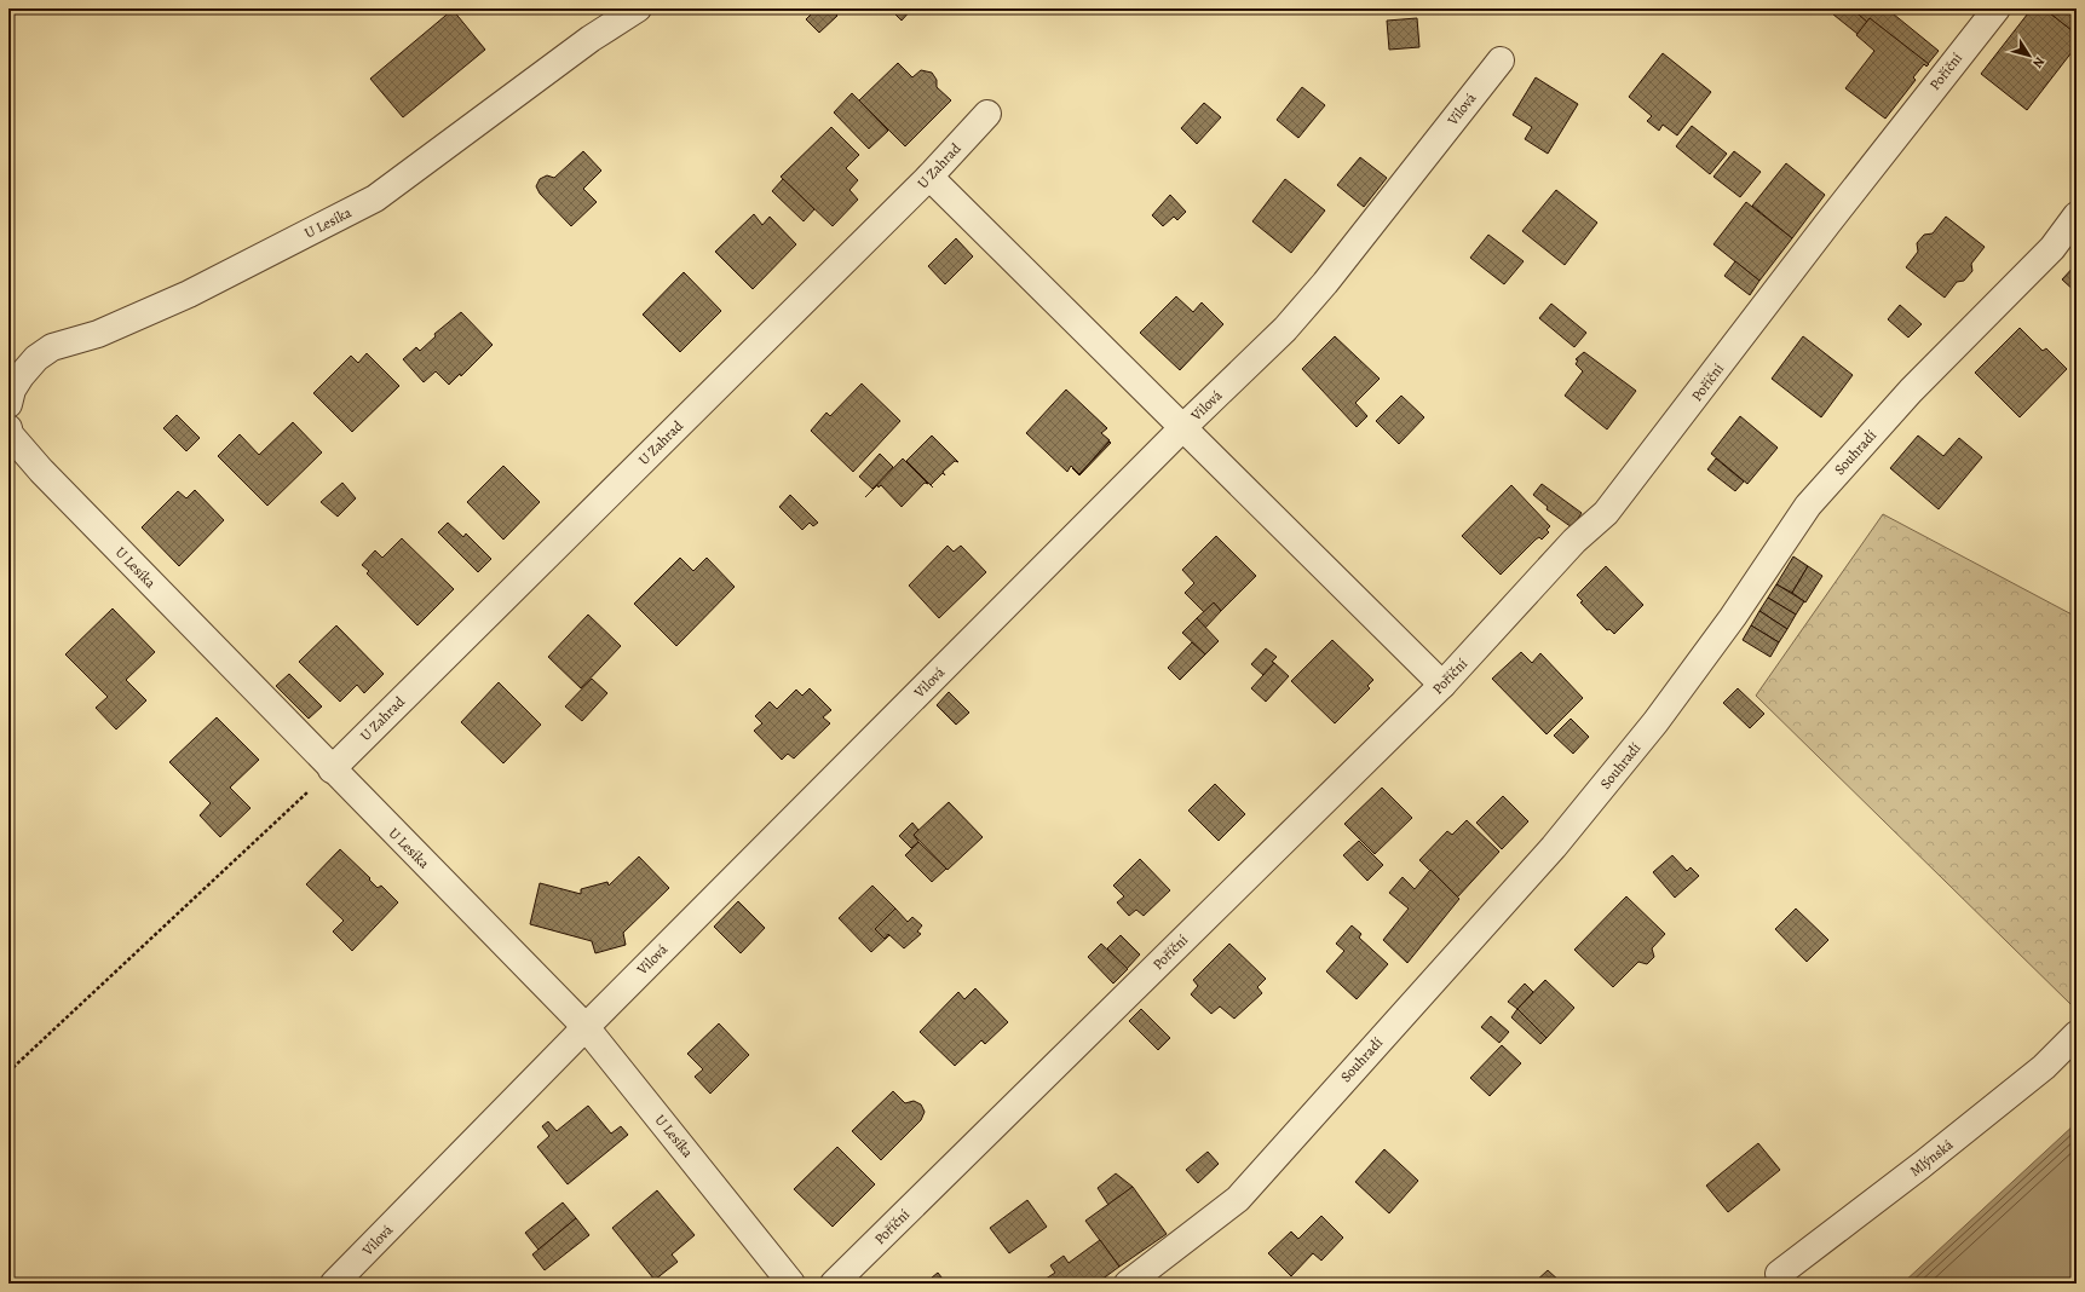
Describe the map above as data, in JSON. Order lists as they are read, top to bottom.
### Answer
{
  "streets": {
    "street": [
      "Poříční",
      "Vilová",
      "U Zahrad",
      "U Lesíka",
      "Souhradí",
      "Mlýnská"
    ]
  },
  "crossings": [
    ["Vilová", "U Lesíka"],
    ["U Zahrad", "U Lesíka"]
  ],
  "north": "bottom right"
}
